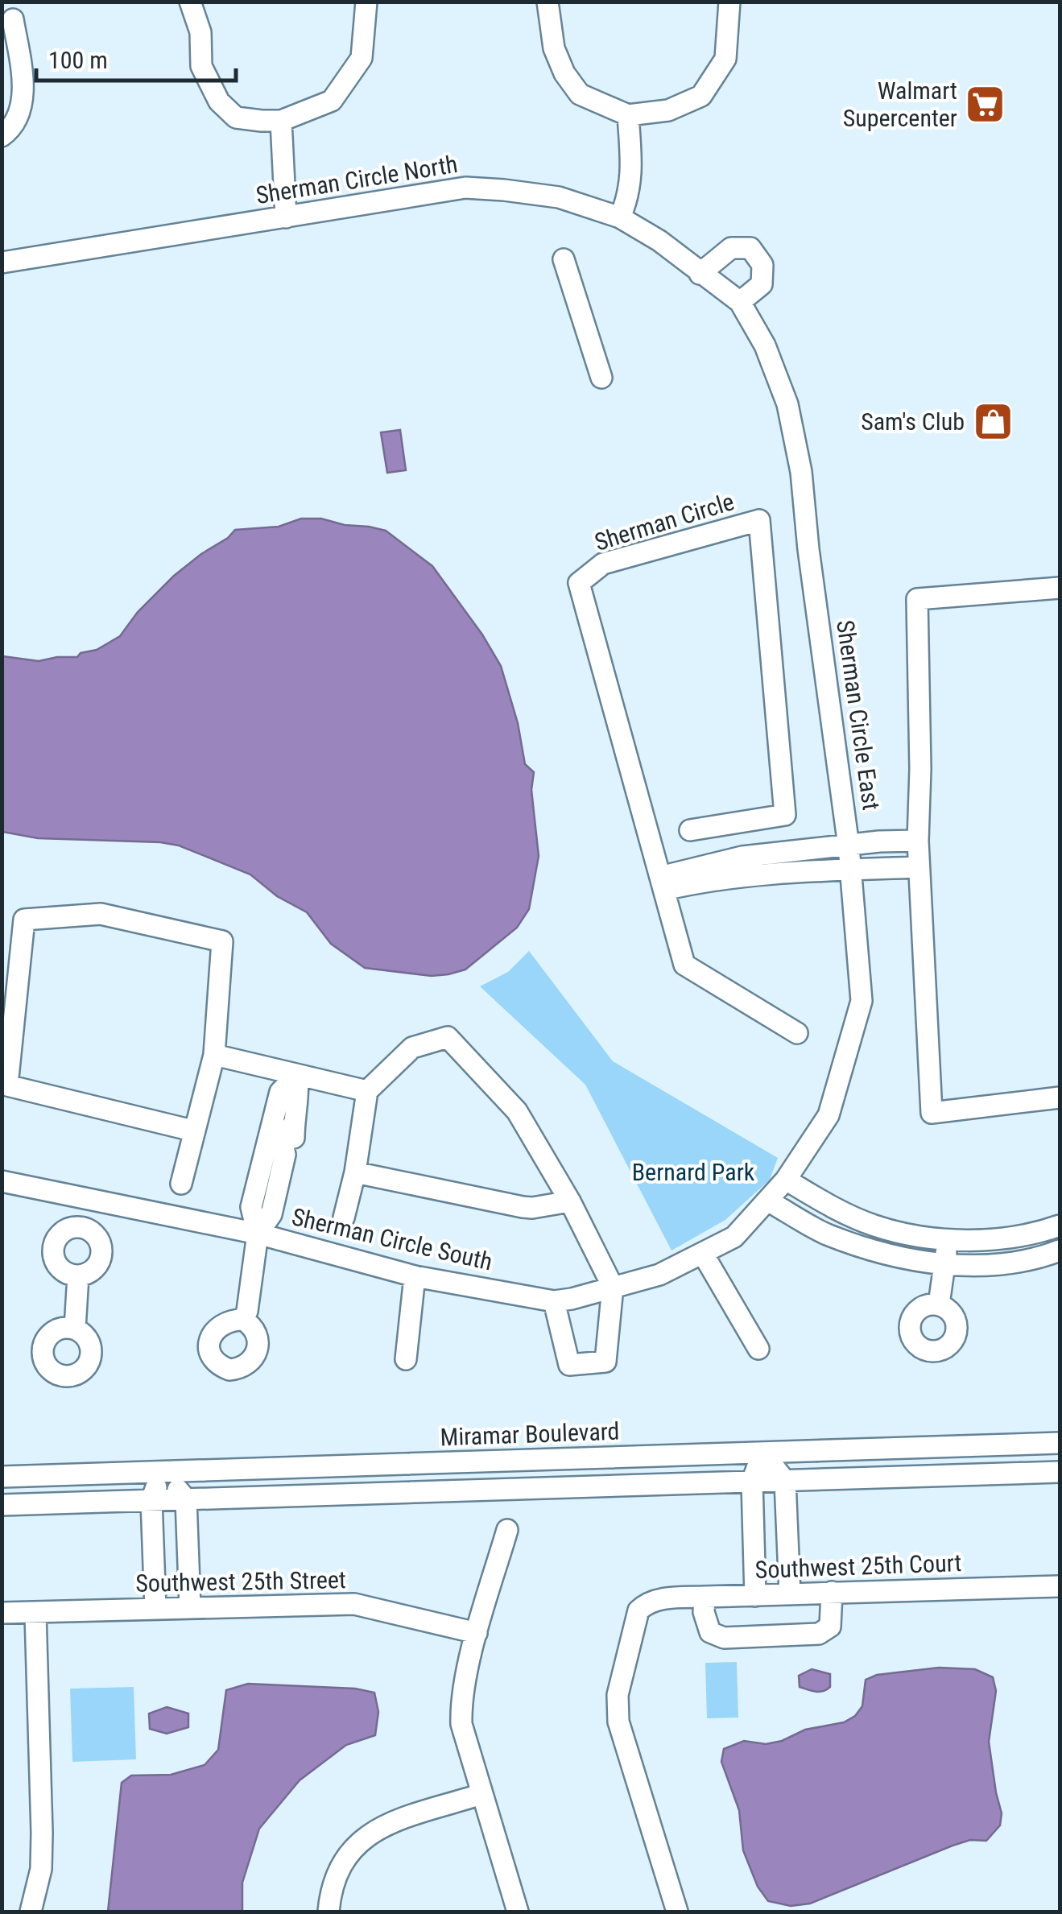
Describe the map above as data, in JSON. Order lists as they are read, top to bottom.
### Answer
{
  "streets": {
    "street": [
      "Sherman Circle North",
      "Sherman Circle",
      "Sherman Circle East",
      "Sherman Circle South",
      "Miramar Boulevard",
      "Southwest 25th Court",
      "Southwest 25th Street"
    ]
  },
  "crossings": [
    ["Sherman Circle North", "Sherman Circle East"],
    ["Sherman Circle East", "Sherman Circle South"]
  ],
  "parks": ["Bernard Park"],
  "places": {
    "supermarket": ["Walmart Supercenter"],
    "shop": ["Sam's Club"]
  },
  "scale_bar": "100 m"
}
